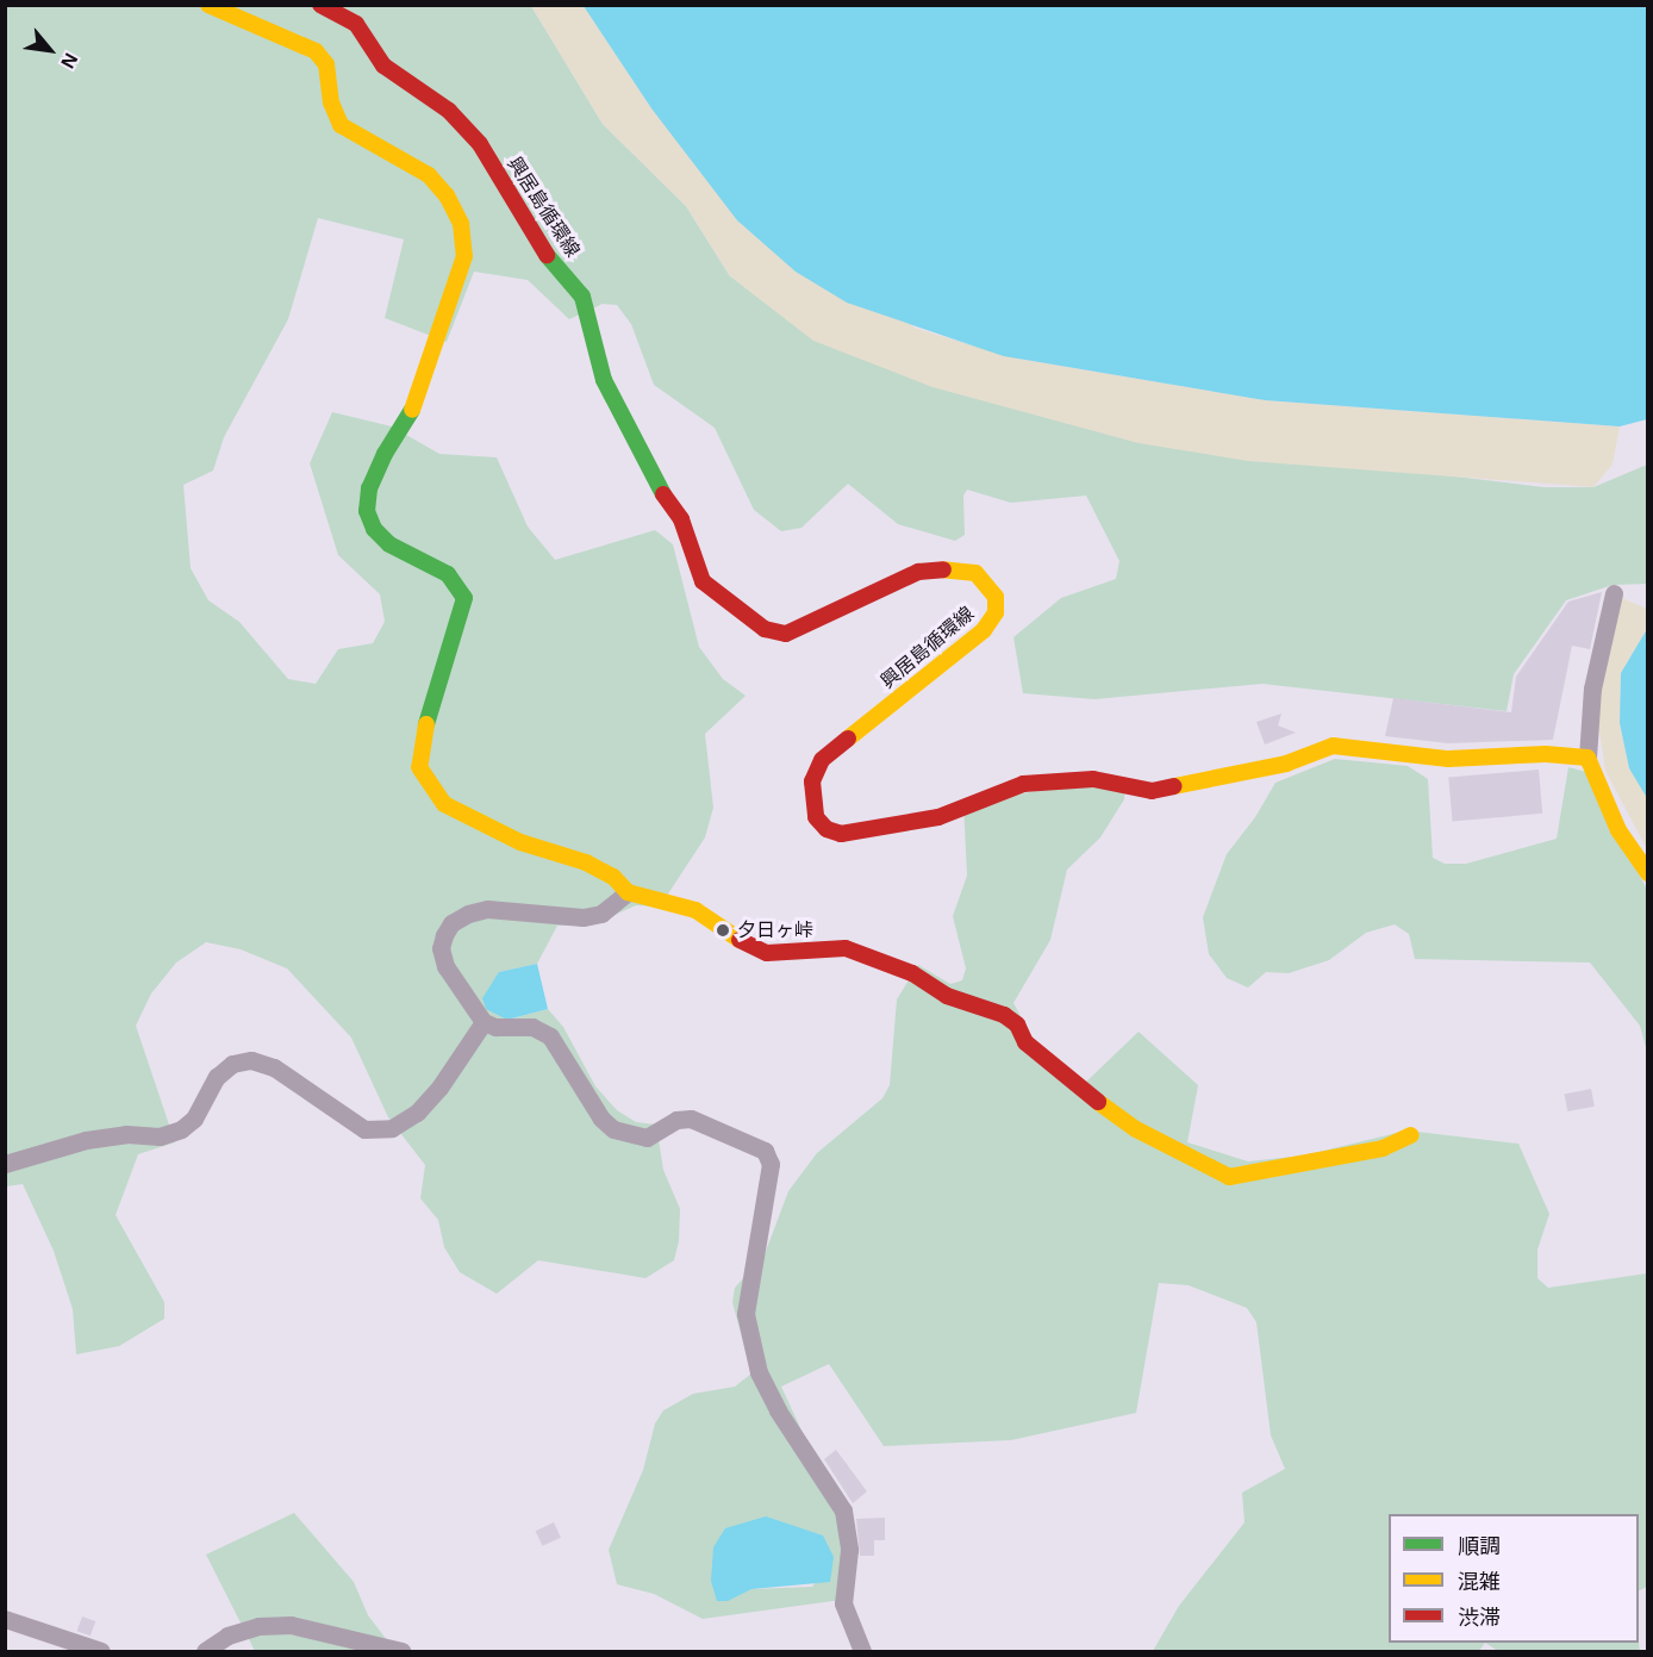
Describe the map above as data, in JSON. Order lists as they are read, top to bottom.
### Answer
{
  "streets": {
    "main road": ["興居島循環線"]
  },
  "places": ["夕日ヶ峠"],
  "legend": ["順調", "混雑", "渋滞"],
  "north": "bottom right"
}
